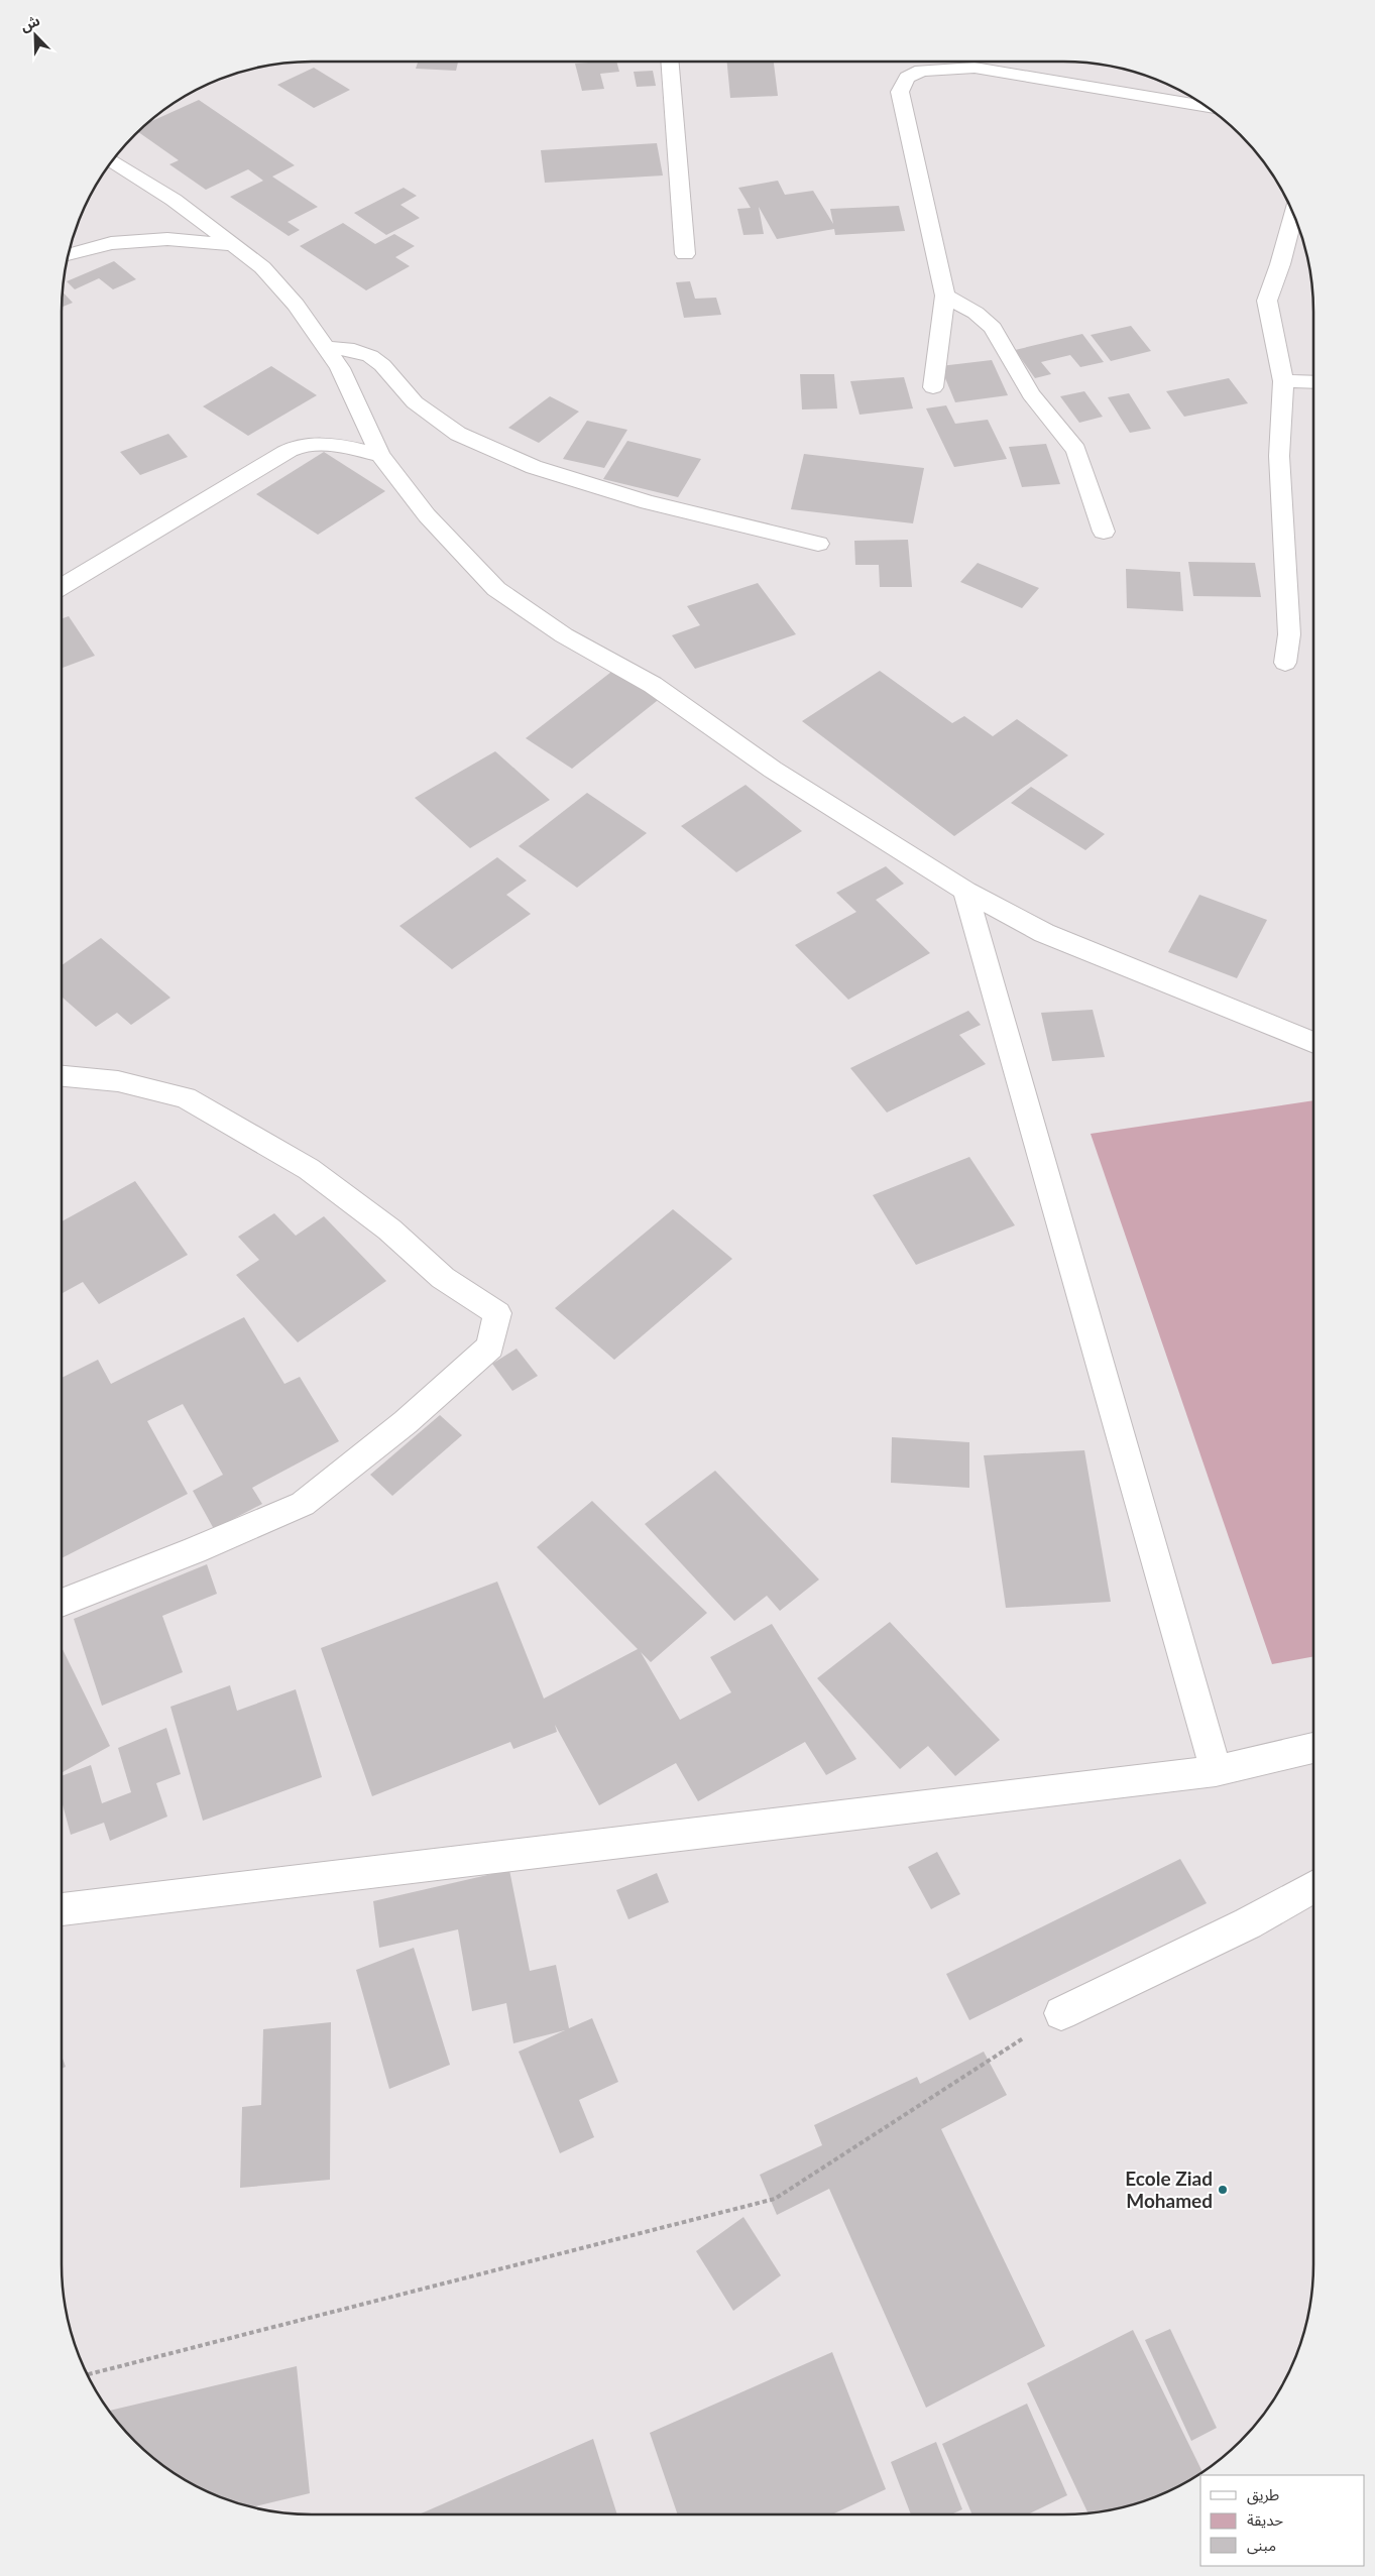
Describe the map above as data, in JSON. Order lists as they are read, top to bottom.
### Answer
{
  "places": ["Ecole Ziad Mohamed"],
  "legend": ["طريق", "حديقة", "مبنى"],
  "north": "top left"
}
